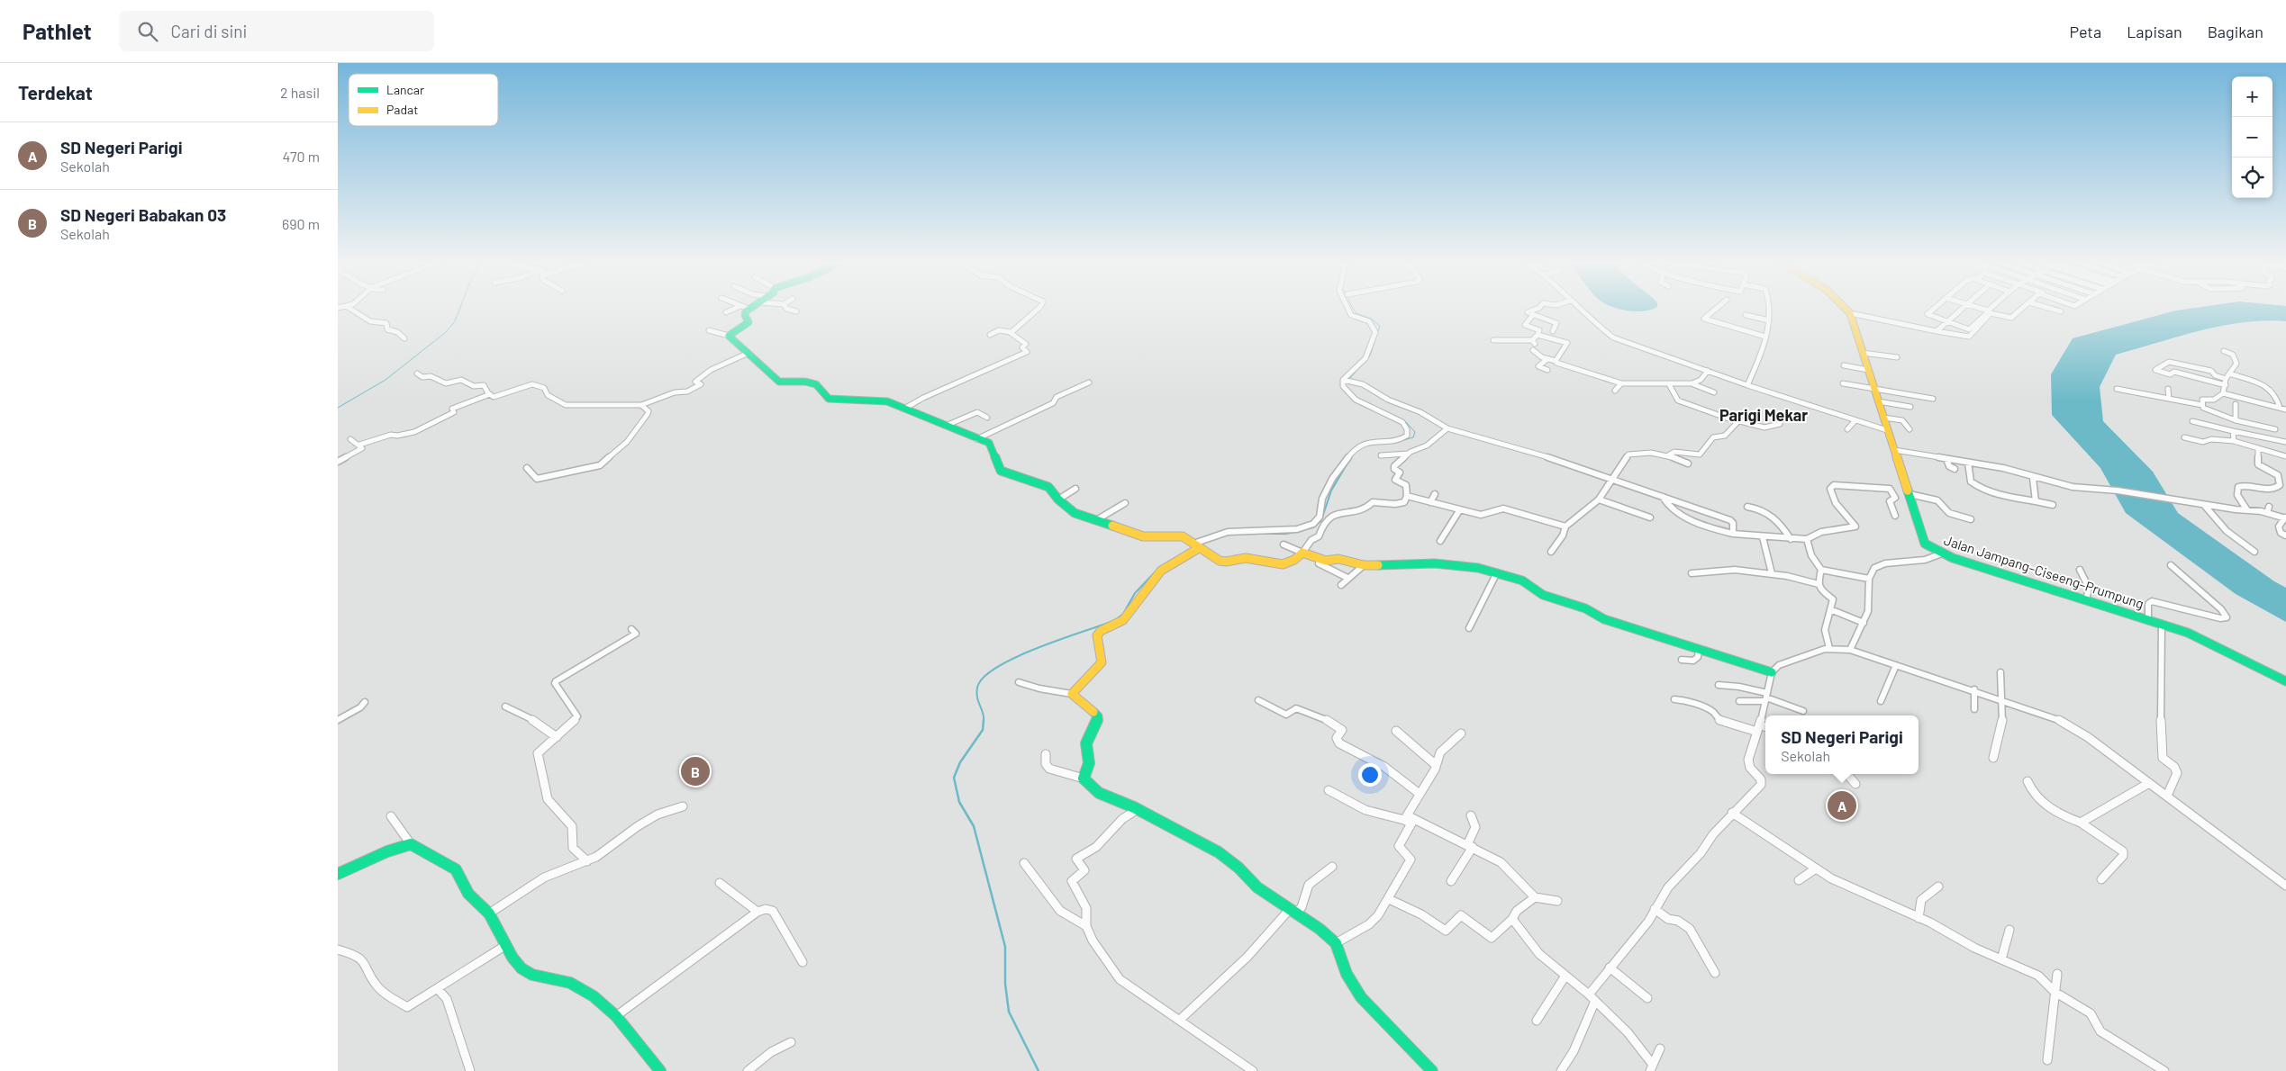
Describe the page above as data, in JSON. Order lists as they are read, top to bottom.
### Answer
{
  "streets": {
    "street": ["Jalan Jampang–Ciseeng–Prumpung"]
  },
  "districts": ["Parigi Mekar"],
  "legend": ["Lancar", "Padat"],
  "page": {
    "header": "Pathlet",
    "search": "Cari di sini",
    "nav": ["Peta", "Lapisan", "Bagikan"],
    "heading": ["Terdekat", "2 hasil"],
    "map_buttons": ["+", "−"],
    "list": [
      {
        "mark": "A",
        "name": "SD Negeri Parigi",
        "note": "Sekolah",
        "value": "470 m"
      },
      {
        "mark": "B",
        "name": "SD Negeri Babakan 03",
        "note": "Sekolah",
        "value": "690 m"
      }
    ],
    "popup": ["SD Negeri Parigi", "Sekolah"],
    "pins": ["B", "A"]
  }
}
